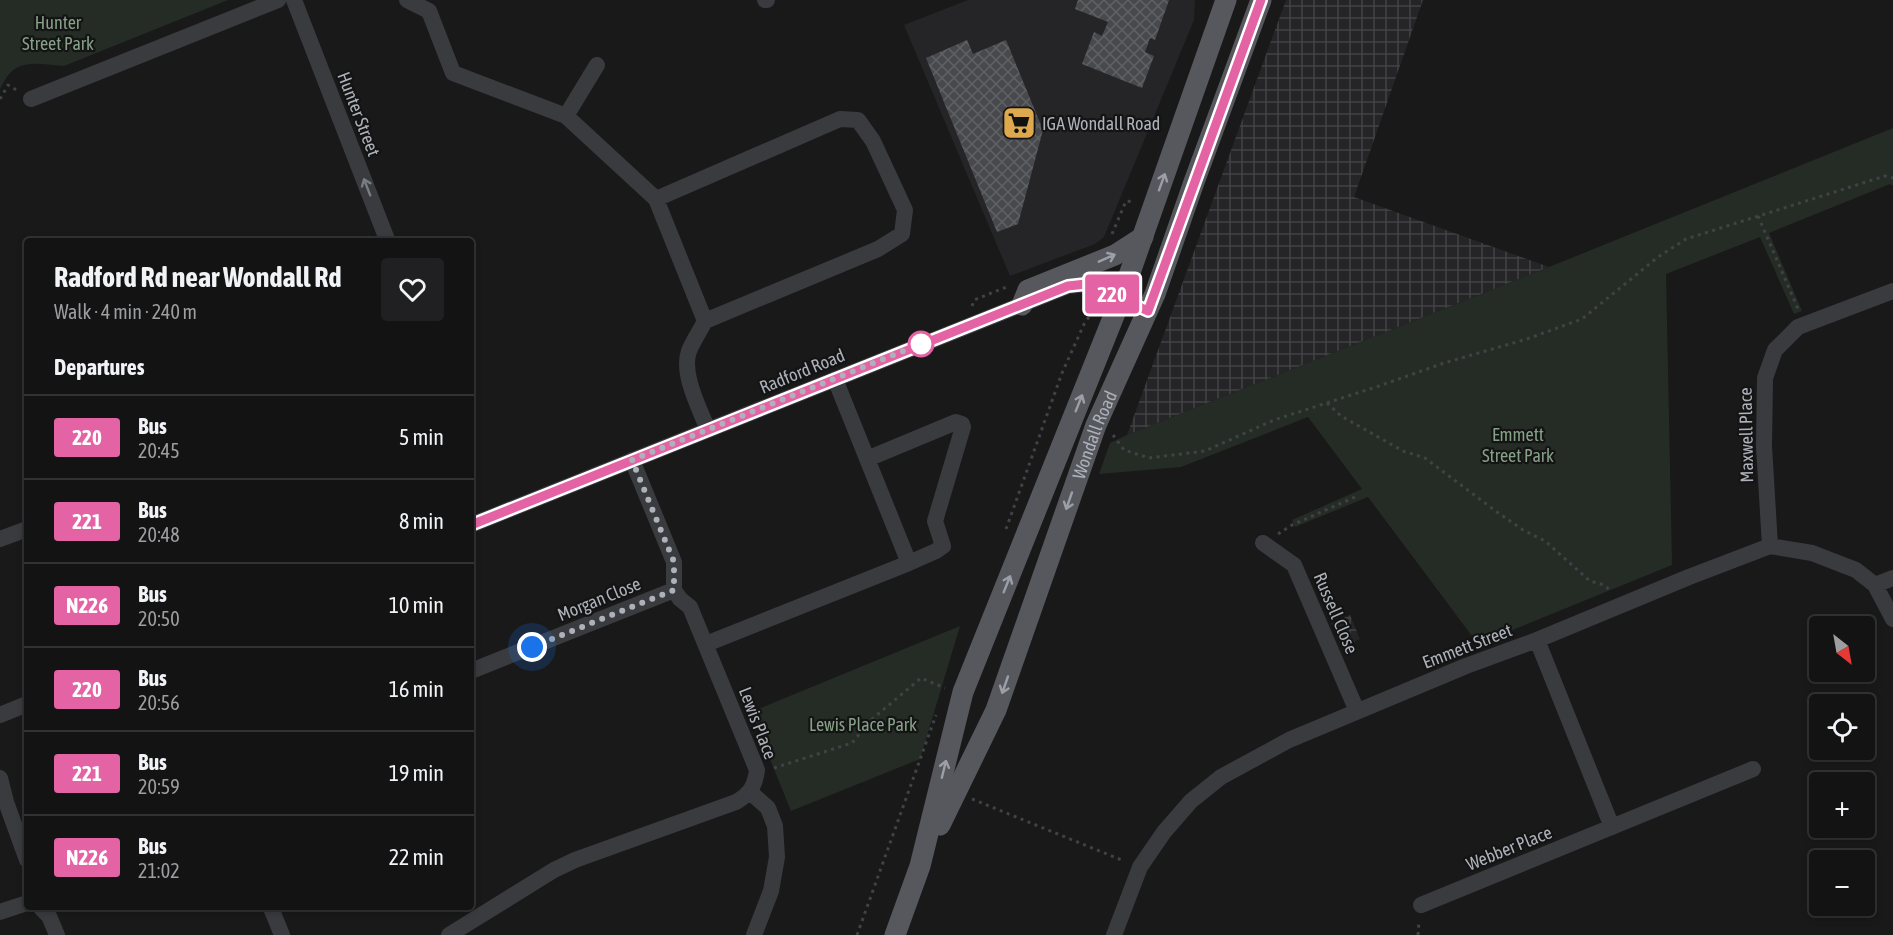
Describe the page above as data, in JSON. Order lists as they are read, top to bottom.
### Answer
{
  "streets": {
    "main road": ["Wondall Road"],
    "street": [
      "Hunter Street",
      "Radford Road",
      "Maxwell Place",
      "Morgan Close",
      "Russell Close",
      "Emmett Street",
      "Lewis Place",
      "Webber Place"
    ]
  },
  "crossings": [
    ["Radford Road", "Wondall Road"],
    ["Maxwell Place", "Emmett Street"],
    ["Morgan Close", "Lewis Place"],
    ["Russell Close", "Emmett Street"]
  ],
  "one_way": ["Hunter Street"],
  "parks": ["Hunter Street Park", "Emmett Street Park", "Lewis Place Park"],
  "places": {
    "supermarket": ["IGA Wondall Road"]
  },
  "lines": ["bus line 220"],
  "north": "bottom right",
  "page": {
    "on_map": "220",
    "heading": [
      ["Radford Rd near Wondall Rd", "Walk · 4 min · 240 m"],
      "Departures"
    ],
    "list": [
      {
        "mark": "220",
        "name": "Bus",
        "note": "20:45",
        "value": "5 min"
      },
      {
        "mark": "221",
        "name": "Bus",
        "note": "20:48",
        "value": "8 min"
      },
      {
        "mark": "N226",
        "name": "Bus",
        "note": "20:50",
        "value": "10 min"
      },
      {
        "mark": "220",
        "name": "Bus",
        "note": "20:56",
        "value": "16 min"
      },
      {
        "mark": "221",
        "name": "Bus",
        "note": "20:59",
        "value": "19 min"
      },
      {
        "mark": "N226",
        "name": "Bus",
        "note": "21:02",
        "value": "22 min"
      }
    ],
    "map_buttons": ["+", "−"]
  }
}
